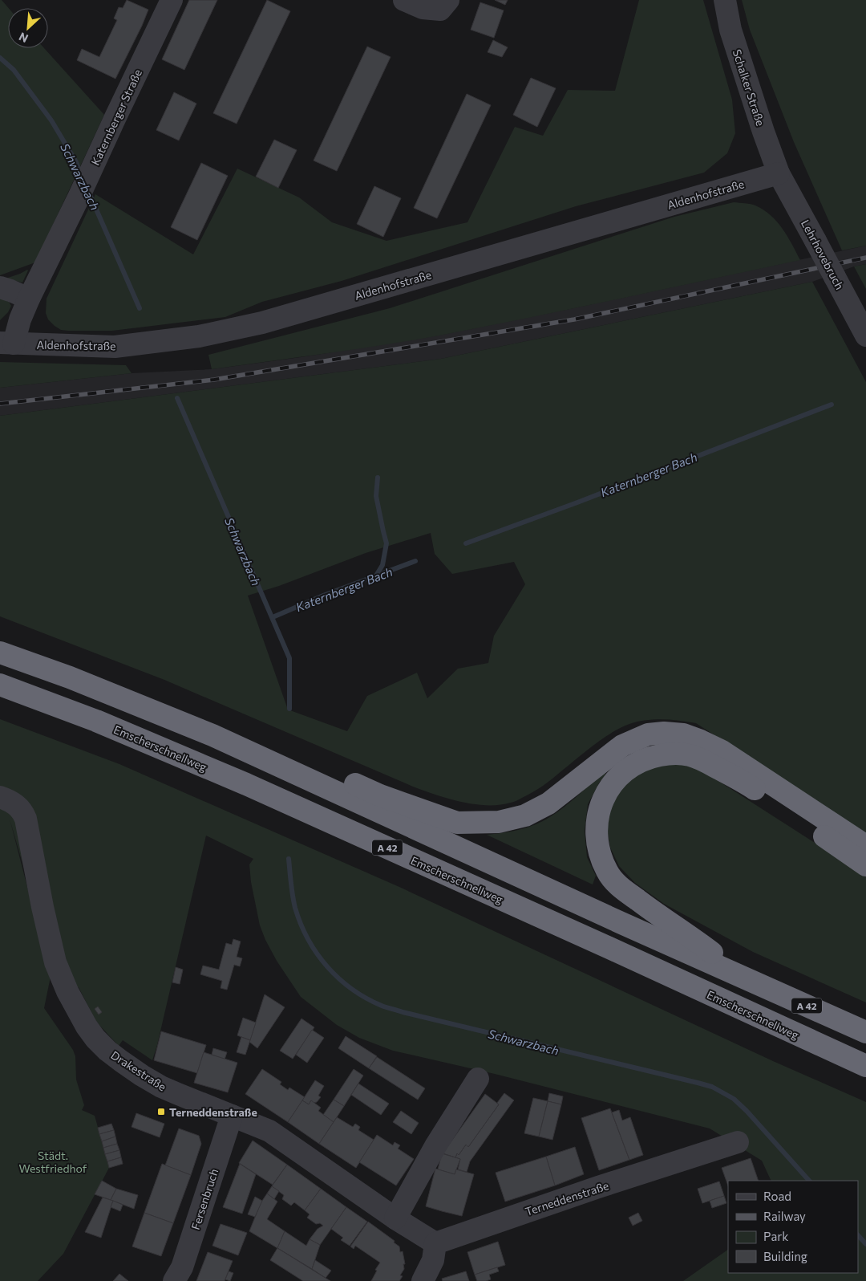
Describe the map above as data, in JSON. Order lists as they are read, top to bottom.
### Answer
{
  "streets": {
    "highway": ["Emscherschnellweg", "A 42"],
    "street": [
      "Schalker Straße",
      "Katernberger Straße",
      "Aldenhofstraße",
      "Lehrhovebruch",
      "Drakestraße",
      "Terneddenstraße",
      "Fersenbruch"
    ]
  },
  "crossings": [
    ["Schalker Straße", "Aldenhofstraße"],
    ["Schalker Straße", "Lehrhovebruch"],
    ["Katernberger Straße", "Aldenhofstraße"],
    ["Aldenhofstraße", "Lehrhovebruch"],
    ["Drakestraße", "Terneddenstraße"],
    ["Drakestraße", "Fersenbruch"]
  ],
  "water": ["Schwarzbach", "Katernberger Bach"],
  "parks": ["Städt. Westfriedhof"],
  "places": {
    "transit": ["Terneddenstraße"]
  },
  "legend": [
    "Road",
    "Railway",
    "Park",
    "Building"
  ],
  "north": "bottom left"
}
